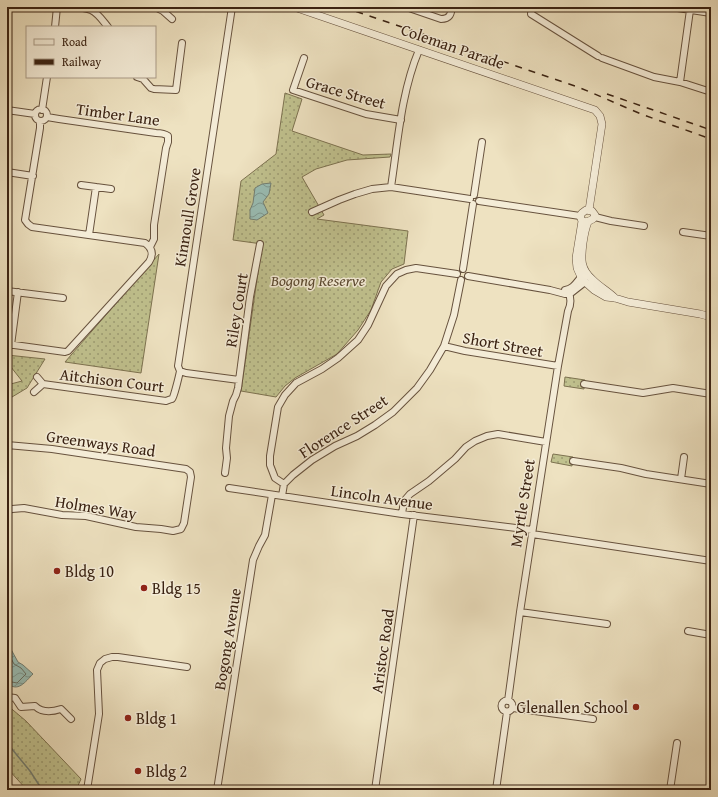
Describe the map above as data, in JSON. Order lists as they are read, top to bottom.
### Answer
{
  "streets": {
    "street": [
      "Coleman Parade",
      "Grace Street",
      "Timber Lane",
      "Kinnoull Grove",
      "Riley Court",
      "Short Street",
      "Aitchison Court",
      "Florence Street",
      "Greenways Road",
      "Lincoln Avenue",
      "Myrtle Street",
      "Holmes Way",
      "Bogong Avenue",
      "Aristoc Road"
    ]
  },
  "crossings": [
    ["Kinnoull Grove", "Aitchison Court"],
    ["Short Street", "Florence Street"],
    ["Short Street", "Myrtle Street"],
    ["Greenways Road", "Holmes Way"],
    ["Lincoln Avenue", "Myrtle Street"],
    ["Lincoln Avenue", "Bogong Avenue"],
    ["Lincoln Avenue", "Aristoc Road"]
  ],
  "parks": ["Bogong Reserve"],
  "places": [
    "Bldg 10",
    "Bldg 15",
    "Glenallen School",
    "Bldg 1",
    "Bldg 2"
  ],
  "legend": ["Road", "Railway"]
}
